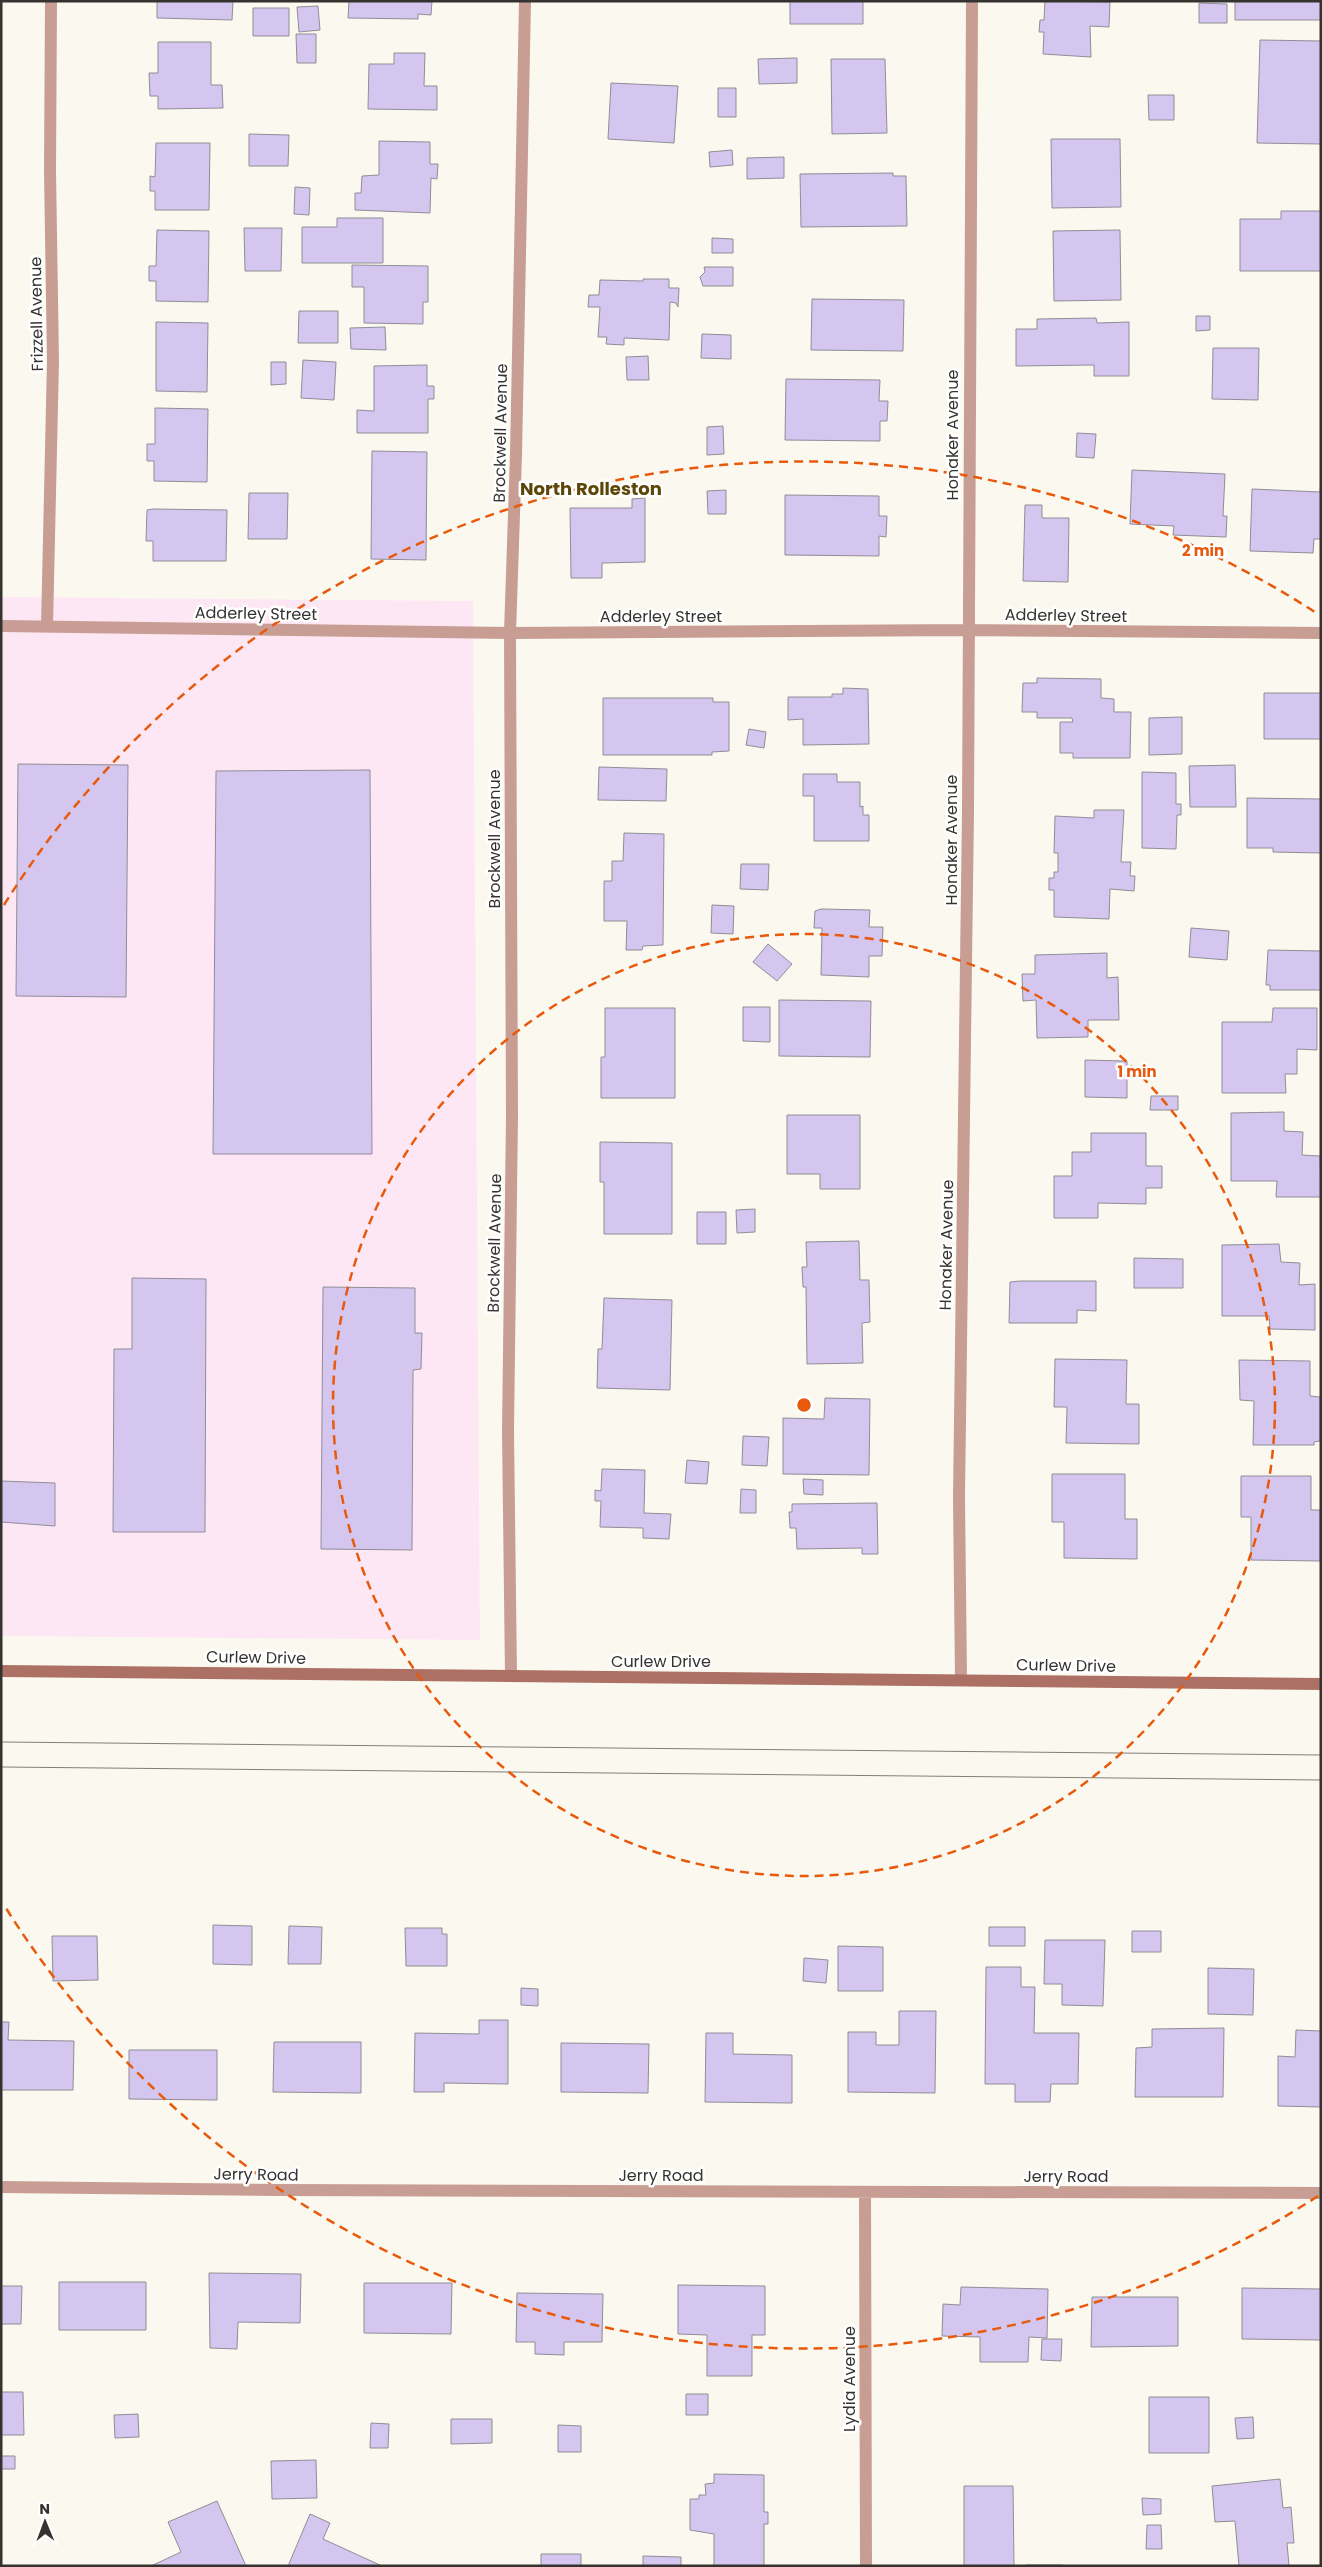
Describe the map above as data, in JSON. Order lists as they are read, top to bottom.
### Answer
{
  "streets": {
    "street": [
      "Frizzell Avenue",
      "Brockwell Avenue",
      "Honaker Avenue",
      "Adderley Street",
      "Curlew Drive",
      "Jerry Road",
      "Lydia Avenue"
    ]
  },
  "crossings": [
    ["Frizzell Avenue", "Adderley Street"],
    ["Brockwell Avenue", "Adderley Street"],
    ["Brockwell Avenue", "Curlew Drive"],
    ["Honaker Avenue", "Adderley Street"],
    ["Honaker Avenue", "Curlew Drive"],
    ["Jerry Road", "Lydia Avenue"]
  ],
  "districts": ["North Rolleston"],
  "north": "top",
  "rings": ["2 min", "1 min"]
}
